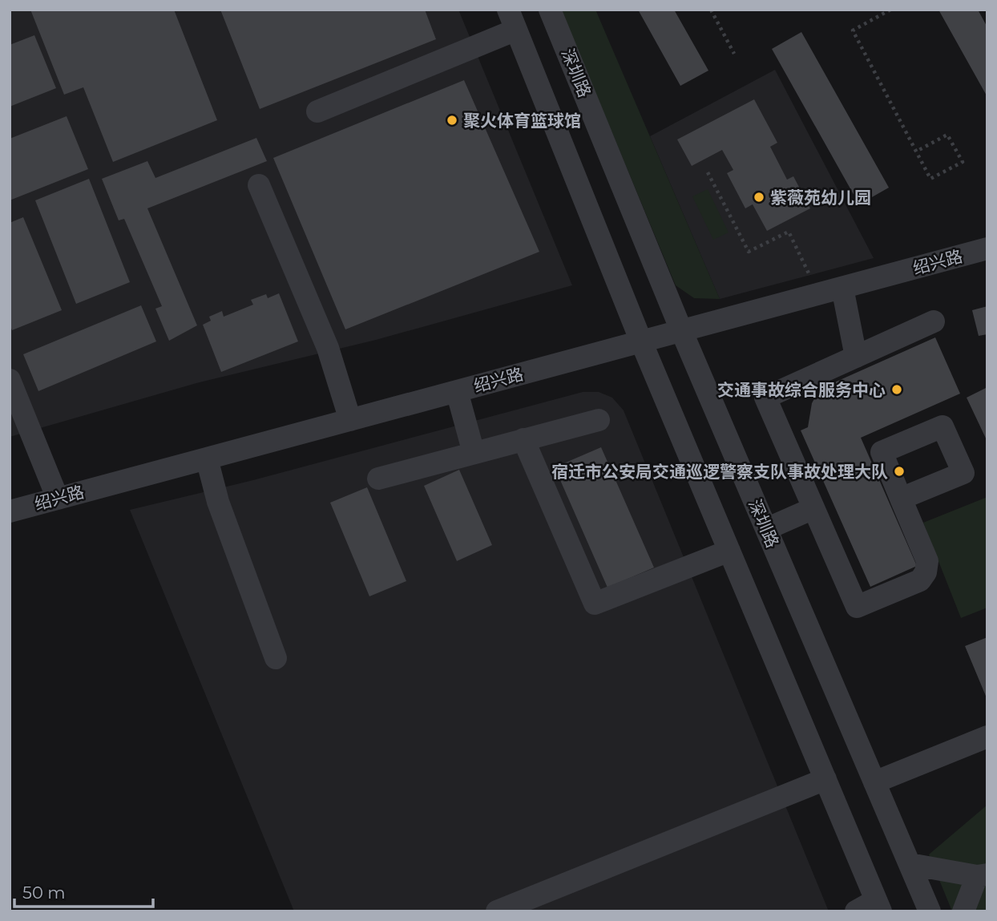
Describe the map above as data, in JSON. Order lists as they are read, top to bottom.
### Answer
{
  "streets": {
    "street": ["深圳路", "绍兴路"]
  },
  "crossings": [
    ["深圳路", "绍兴路"]
  ],
  "places": [
    "聚火体育篮球馆",
    "紫薇苑幼儿园",
    "交通事故综合服务中心",
    "宿迁市公安局交通巡逻警察支队事故处理大队"
  ],
  "scale_bar": "50 m"
}
